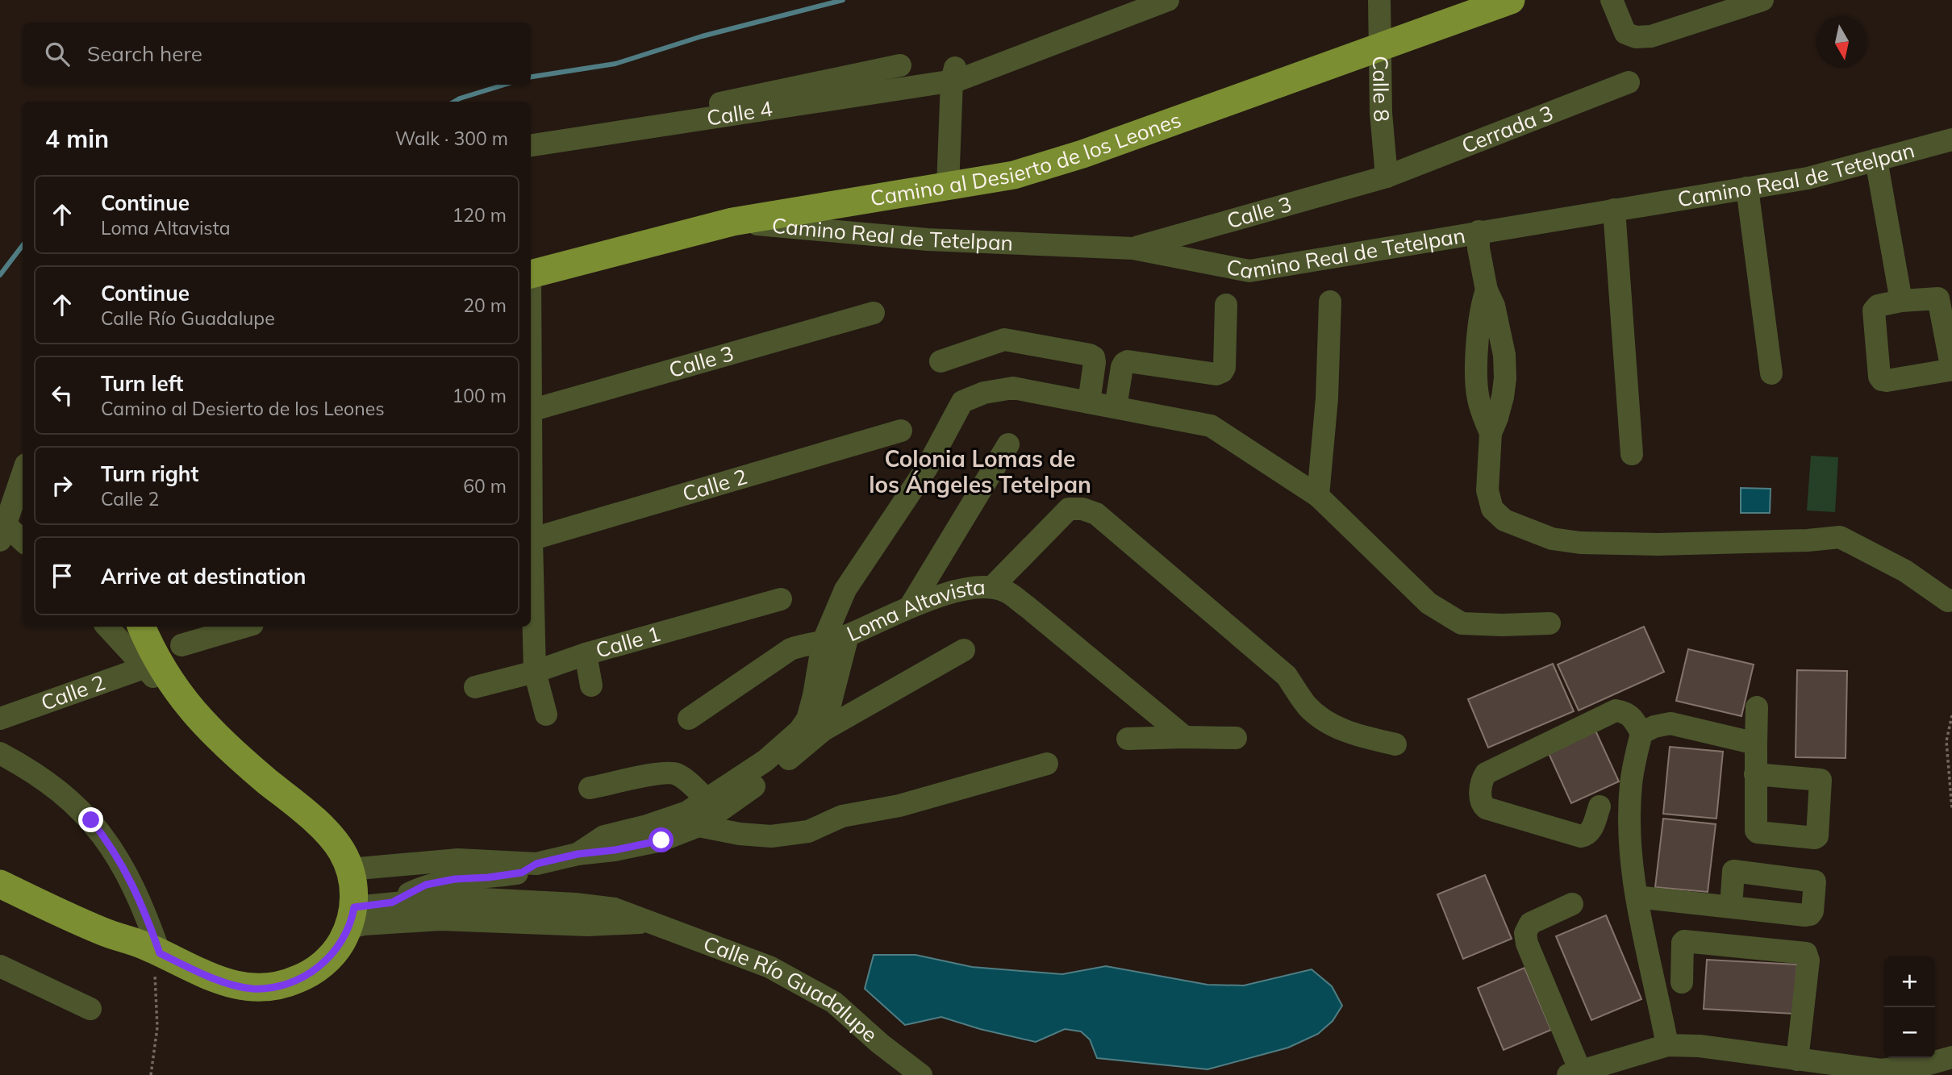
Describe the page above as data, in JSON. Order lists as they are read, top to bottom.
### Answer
{
  "streets": {
    "main road": ["Camino al Desierto de los Leones"],
    "street": [
      "Calle 8",
      "Calle 4",
      "Cerrada 3",
      "Camino Real de Tetelpan",
      "Calle 3",
      "Calle 2",
      "Loma Altavista",
      "Calle 1",
      "Calle Río Guadalupe"
    ]
  },
  "crossings": [
    ["Calle 8", "Cerrada 3"],
    ["Calle 8", "Camino al Desierto de los Leones"],
    ["Calle 8", "Calle 3"],
    ["Cerrada 3", "Calle 3"],
    ["Camino al Desierto de los Leones", "Camino Real de Tetelpan"],
    ["Camino Real de Tetelpan", "Calle 3"]
  ],
  "districts": ["Colonia Lomas de los Ángeles Tetelpan"],
  "north": "bottom",
  "page": {
    "search": "Search here",
    "heading": ["4 min", "Walk · 300 m"],
    "list": [
      ["Continue", "Loma Altavista", "120 m"],
      ["Continue", "Calle Río Guadalupe", "20 m"],
      ["Turn left", "Camino al Desierto de los Leones", "100 m"],
      ["Turn right", "Calle 2", "60 m"],
      "Arrive at destination"
    ],
    "map_buttons": ["+", "−"]
  }
}
